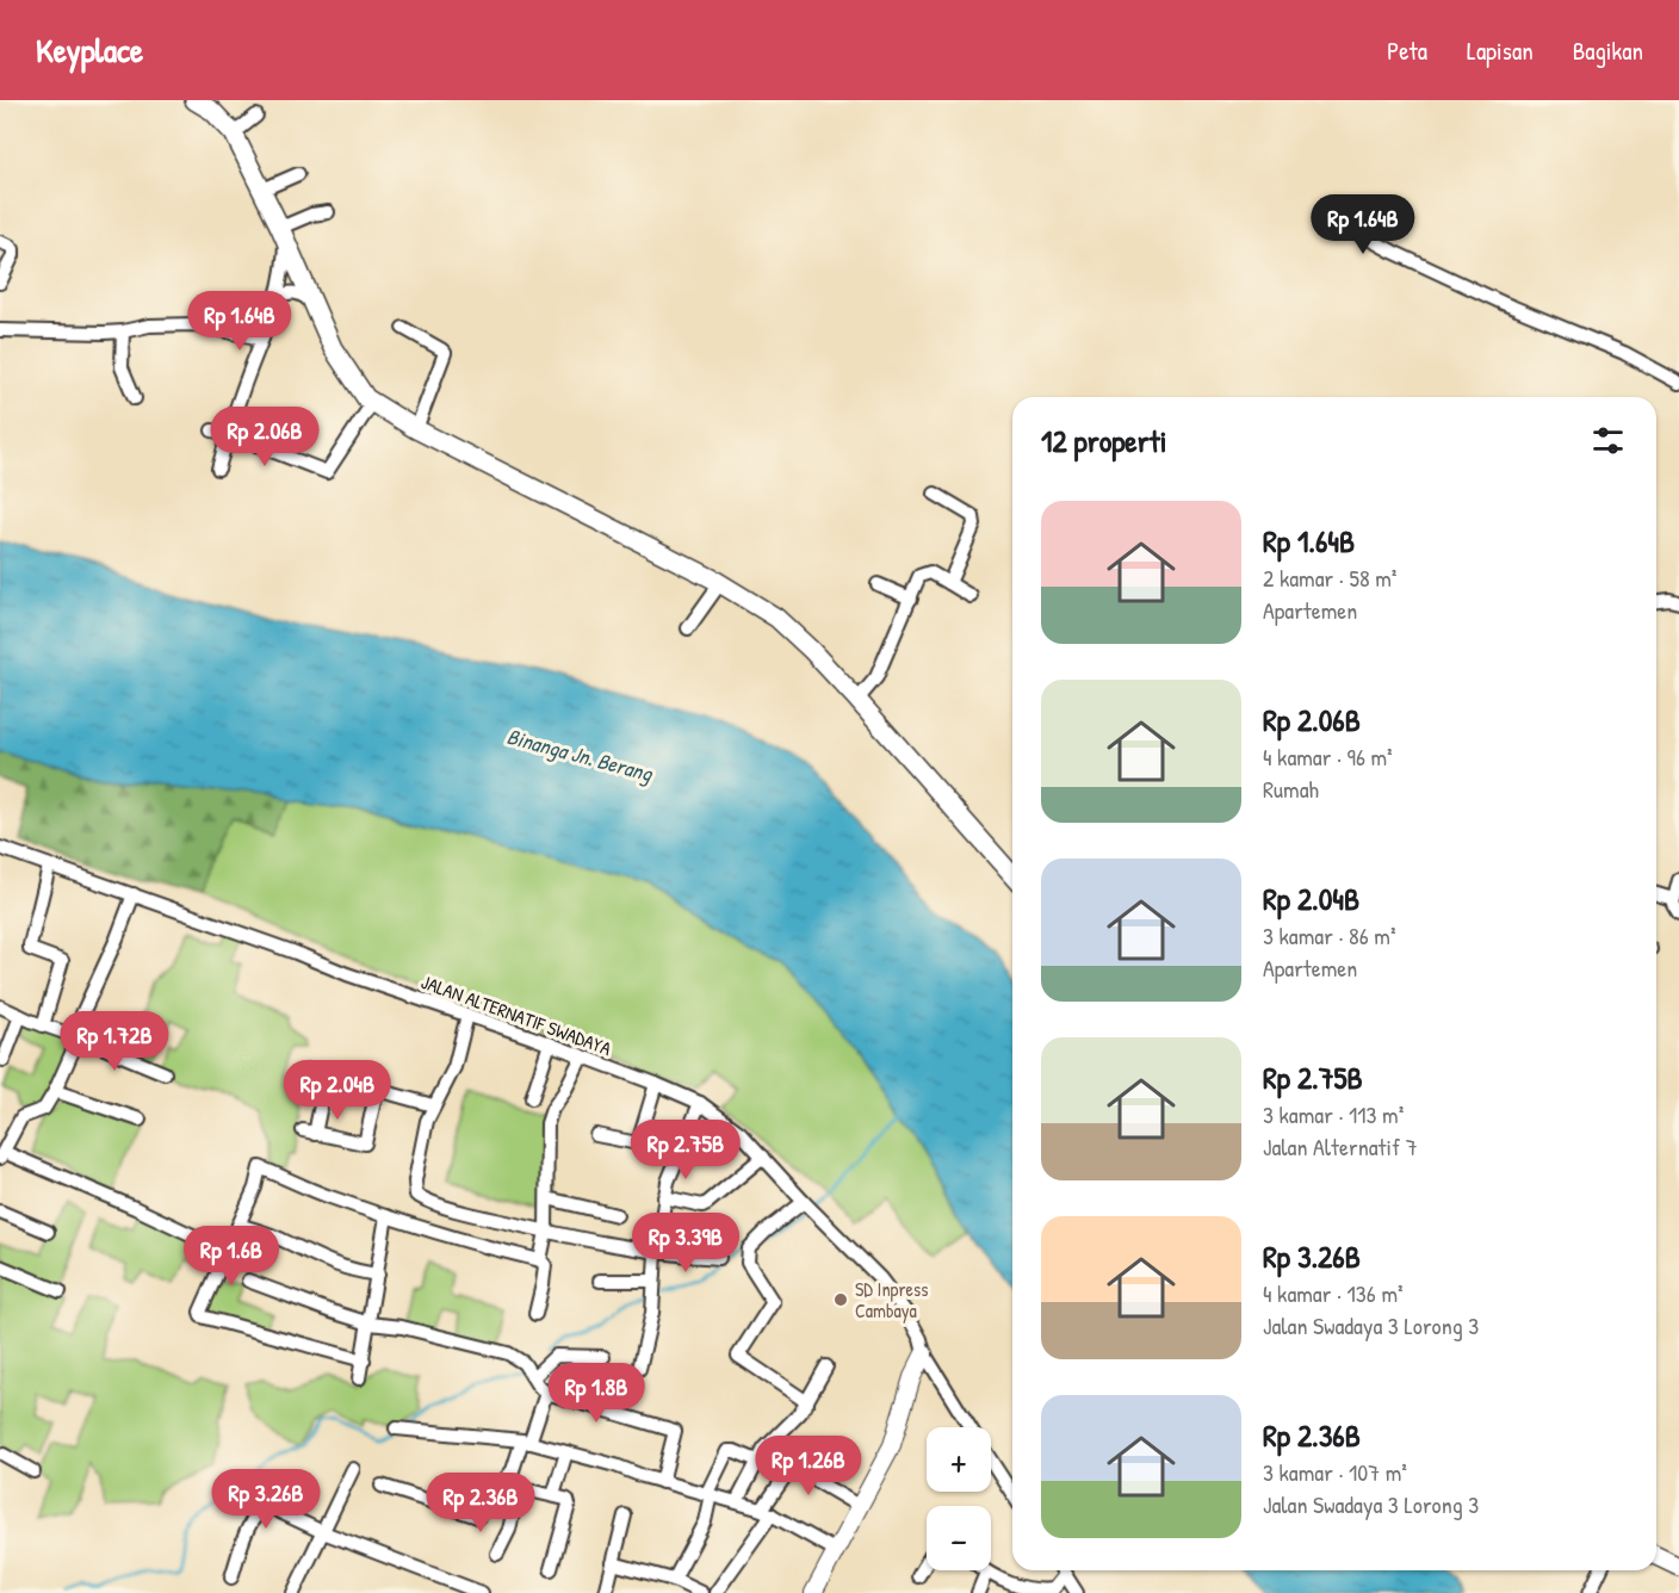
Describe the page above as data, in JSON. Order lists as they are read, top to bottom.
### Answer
{
  "streets": {
    "street": ["JALAN ALTERNATIF SWADAYA"]
  },
  "water": ["Binanga Jn. Berang"],
  "places": ["SD Inpress Cambaya"],
  "page": {
    "header": "Keyplace",
    "nav": ["Peta", "Lapisan", "Bagikan"],
    "price": [
      "Rp 1.64B",
      "Rp 1.64B",
      "Rp 2.06B",
      "Rp 1.72B",
      "Rp 2.04B",
      "Rp 2.75B",
      "Rp 3.39B",
      "Rp 1.6B",
      "Rp 1.8B",
      "Rp 1.26B",
      "Rp 3.26B",
      "Rp 2.36B"
    ],
    "heading": "12 properti",
    "list": [
      {
        "name": "Rp 1.64B",
        "note": "2 kamar · 58 m² · Apartemen"
      },
      {
        "name": "Rp 2.06B",
        "note": "4 kamar · 96 m² · Rumah"
      },
      {
        "name": "Rp 2.04B",
        "note": "3 kamar · 86 m² · Apartemen"
      },
      {
        "name": "Rp 2.75B",
        "note": "3 kamar · 113 m² · Jalan Alternatif 7"
      },
      {
        "name": "Rp 3.26B",
        "note": "4 kamar · 136 m² · Jalan Swadaya 3 Lorong 3"
      },
      {
        "name": "Rp 2.36B",
        "note": "3 kamar · 107 m² · Jalan Swadaya 3 Lorong 3"
      }
    ],
    "map_buttons": ["+", "−"]
  }
}
